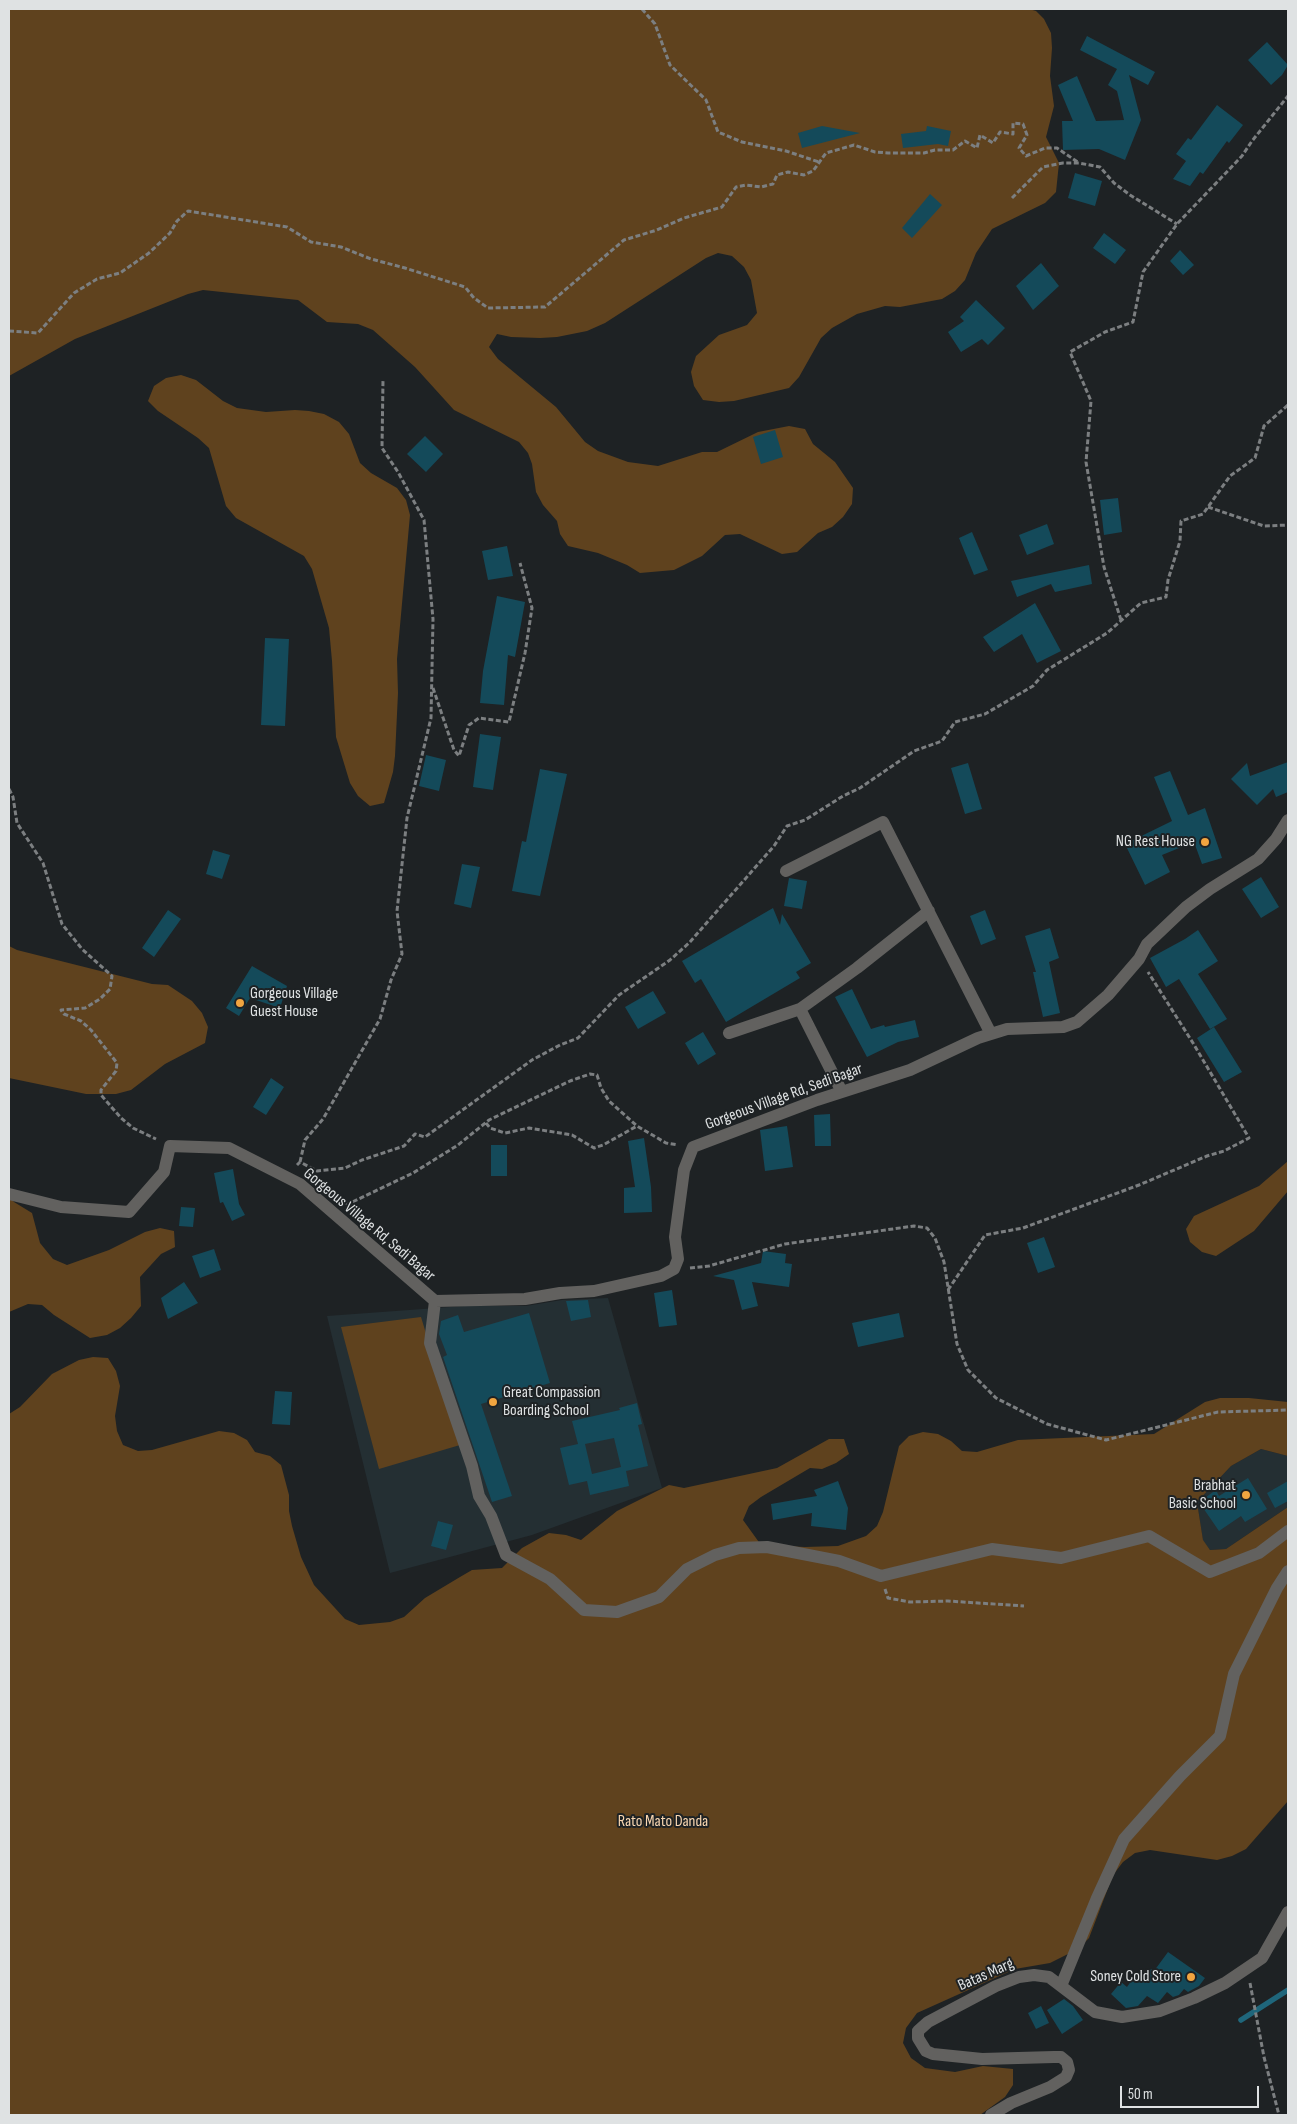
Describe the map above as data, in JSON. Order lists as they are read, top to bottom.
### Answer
{
  "streets": {
    "street": ["Gorgeous Village Rd, Sedi Bagar", "Batas Marg"]
  },
  "parks": ["Rato Mato Danda"],
  "places": [
    "NG Rest House",
    "Gorgeous Village Guest House",
    "Great Compassion Boarding School",
    "Brabhat Basic School",
    "Soney Cold Store"
  ],
  "scale_bar": "50 m"
}
